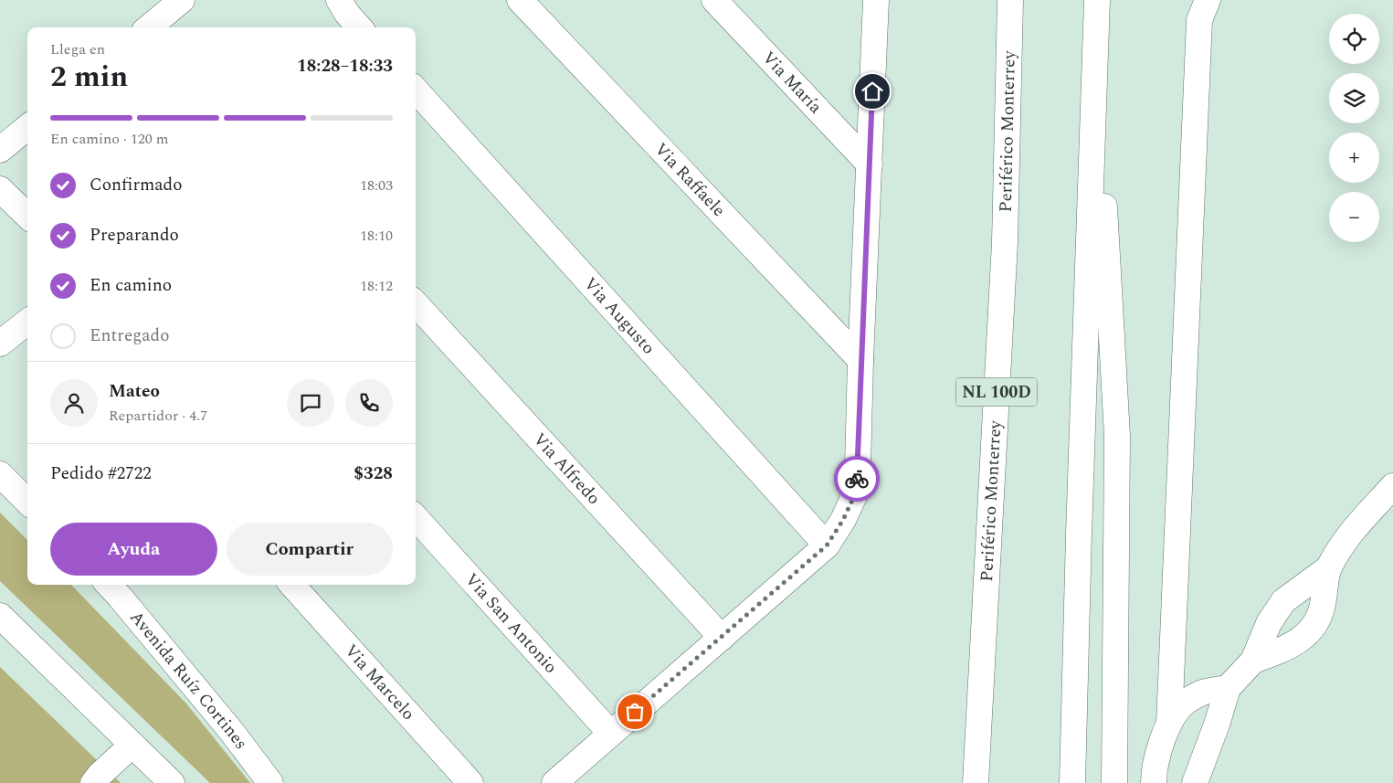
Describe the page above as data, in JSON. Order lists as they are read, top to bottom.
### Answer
{
  "streets": {
    "main road": [
      "Via María",
      "Periférico Monterrey",
      "Via Raffaele",
      "Via Augusto",
      "NL 100D",
      "Via Alfredo",
      "Via San Antonio",
      "Avenida Ruíz Cortines",
      "Via Marcelo"
    ]
  },
  "page": {
    "map_buttons": ["+", "−"],
    "heading": ["2 min", "Llega en", "18:28–18:33"],
    "panel": [
      "Mateo",
      "Repartidor · 4.7",
      "Pedido #2722",
      "$328"
    ],
    "bar": "En camino · 120 m",
    "list": [
      ["Confirmado", "18:03"],
      ["Preparando", "18:10"],
      ["En camino", "18:12"],
      "Entregado"
    ],
    "buttons": ["Ayuda", "Compartir"]
  }
}
